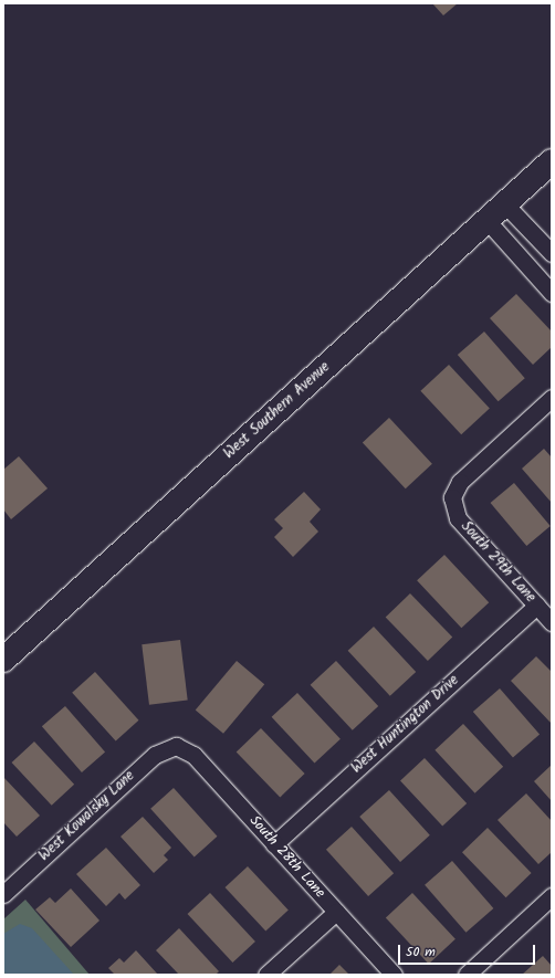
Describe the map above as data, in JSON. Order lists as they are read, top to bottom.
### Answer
{
  "streets": {
    "main road": ["West Southern Avenue"],
    "street": [
      "South 29th Lane",
      "West Huntington Drive",
      "West Kowalsky Lane",
      "South 28th Lane"
    ]
  },
  "crossings": [
    ["South 29th Lane", "West Huntington Drive"],
    ["West Huntington Drive", "South 28th Lane"],
    ["West Kowalsky Lane", "South 28th Lane"]
  ],
  "scale_bar": "50 m"
}
